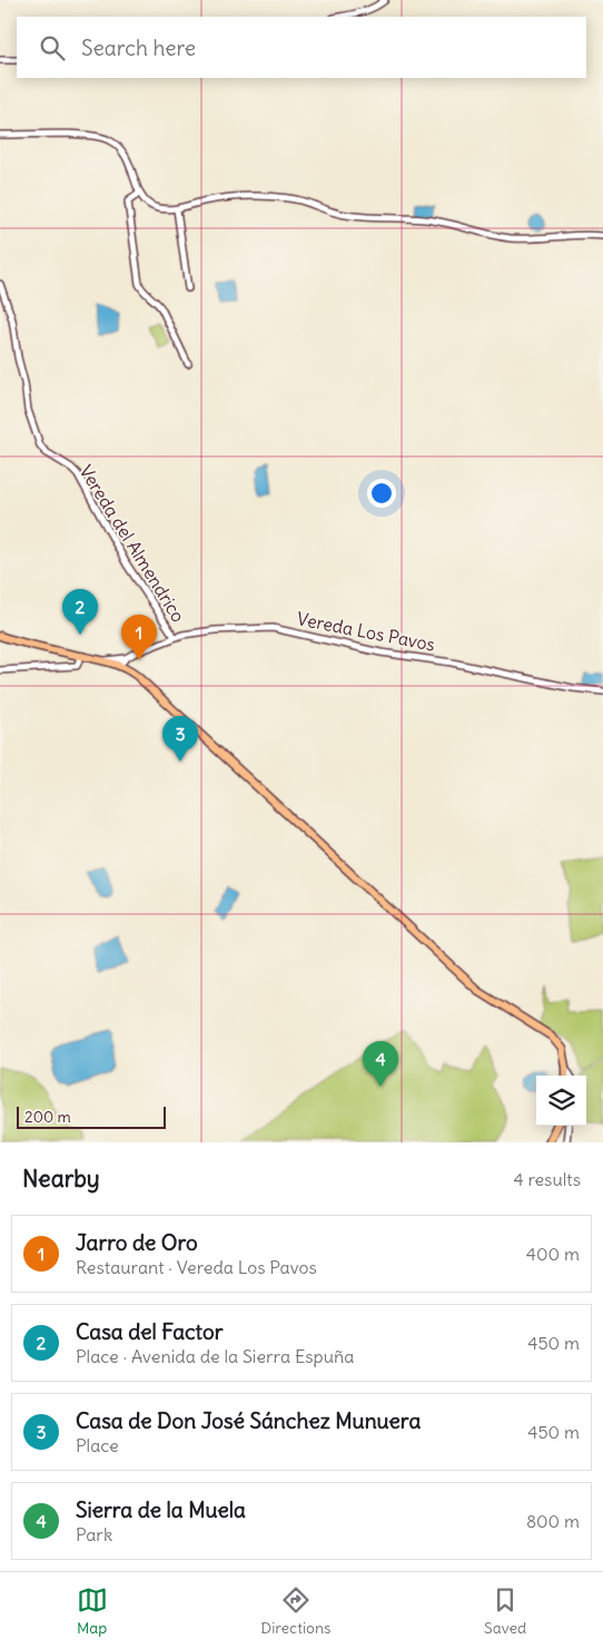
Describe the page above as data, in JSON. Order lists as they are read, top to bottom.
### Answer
{
  "streets": {
    "street": ["Vereda del Almendrico", "Vereda Los Pavos"]
  },
  "crossings": [
    ["Vereda del Almendrico", "Vereda Los Pavos"]
  ],
  "scale_bar": "200 m",
  "page": {
    "search": "Search here",
    "pins": [
      "2",
      "1",
      "3",
      "4"
    ],
    "scale": "200 m",
    "heading": ["Nearby", "4 results"],
    "list": [
      {
        "mark": "1",
        "name": "Jarro de Oro",
        "note": "Restaurant · Vereda Los Pavos",
        "value": "400 m"
      },
      {
        "mark": "2",
        "name": "Casa del Factor",
        "note": "Place · Avenida de la Sierra Espuña",
        "value": "450 m"
      },
      {
        "mark": "3",
        "name": "Casa de Don José Sánchez Munuera",
        "note": "Place",
        "value": "450 m"
      },
      {
        "mark": "4",
        "name": "Sierra de la Muela",
        "note": "Park",
        "value": "800 m"
      }
    ],
    "nav": ["Map", "Directions", "Saved"]
  }
}
